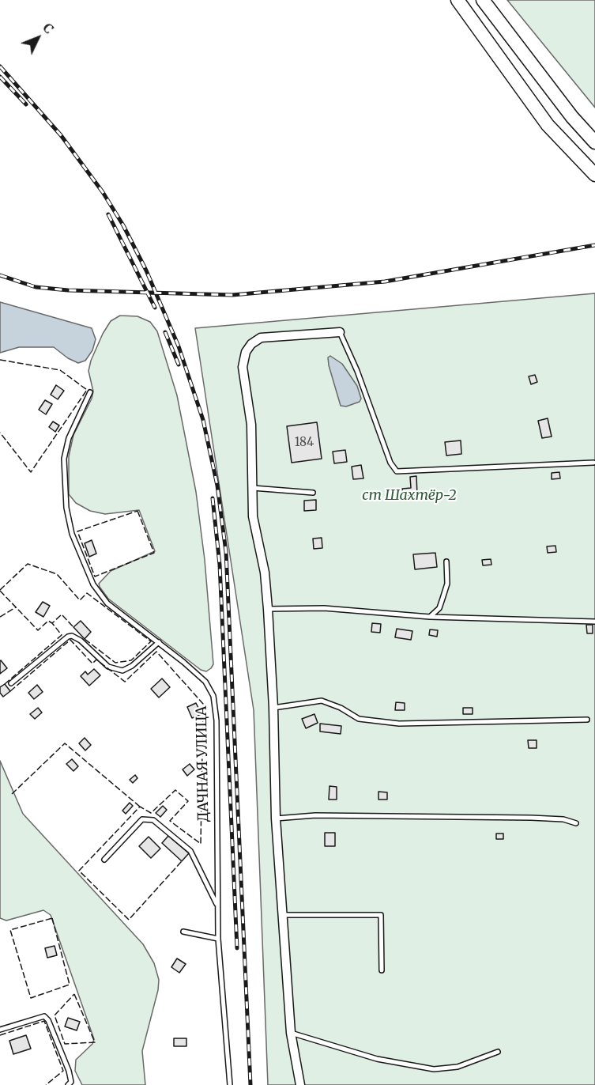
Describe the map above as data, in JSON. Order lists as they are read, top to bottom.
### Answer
{
  "streets": {
    "lane": ["ДАЧНАЯ УЛИЦА"]
  },
  "parks": ["ст Шахтёр-2"],
  "house_numbers": ["184"],
  "north": "top right"
}
